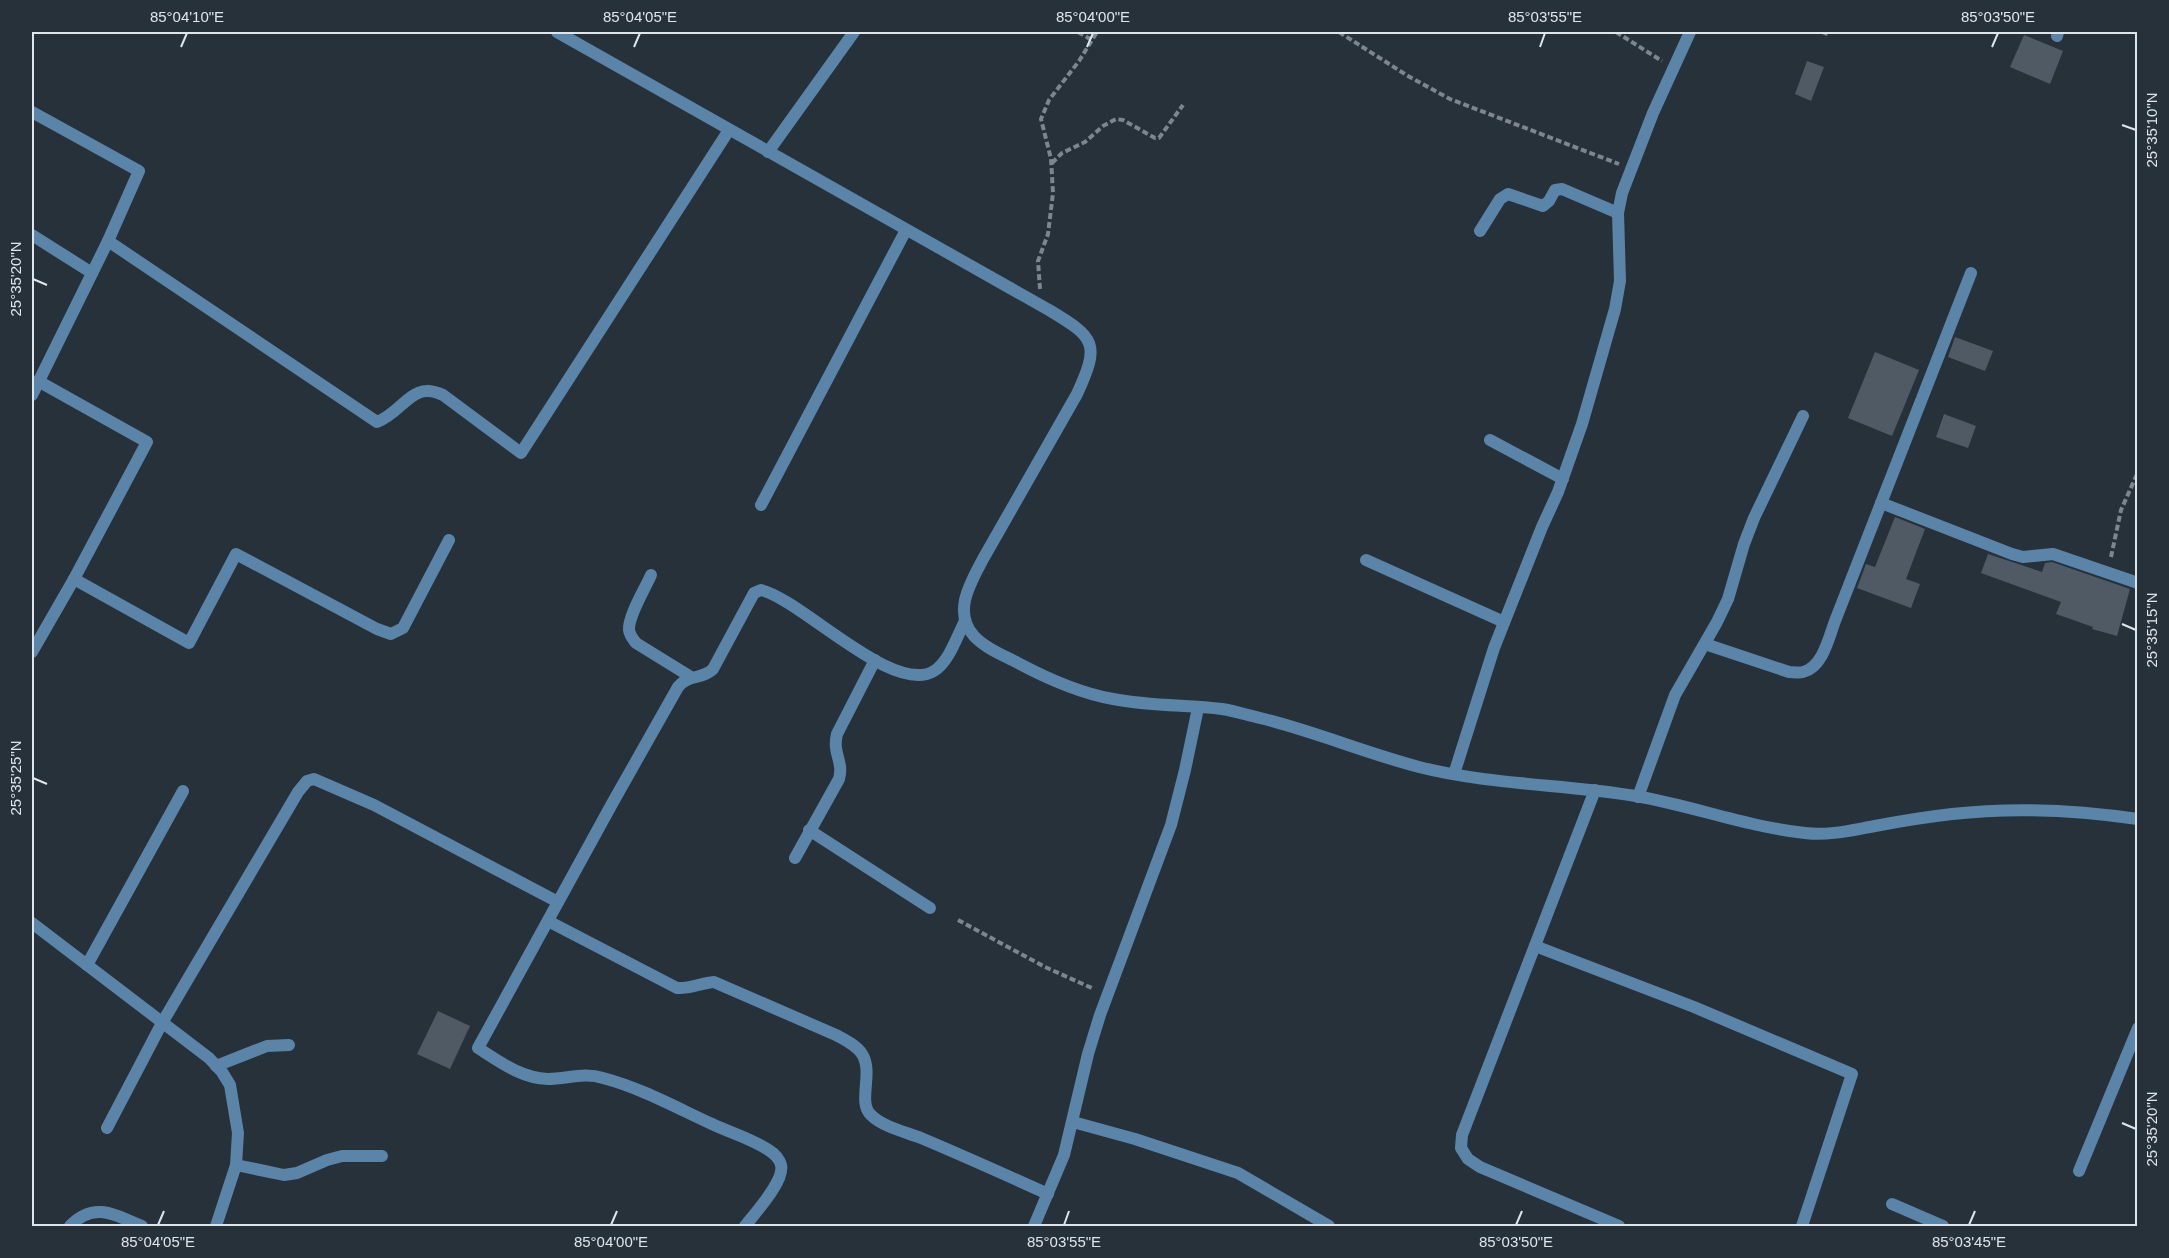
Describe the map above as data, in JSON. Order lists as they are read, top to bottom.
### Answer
{
  "coordinates": [
    "85°04'10\"E",
    "85°04'05\"E",
    "85°04'00\"E",
    "85°03'55\"E",
    "85°03'50\"E",
    "25°35'10\"N",
    "25°35'20\"N",
    "25°35'15\"N",
    "25°35'25\"N",
    "85°03'45\"E"
  ]
}
